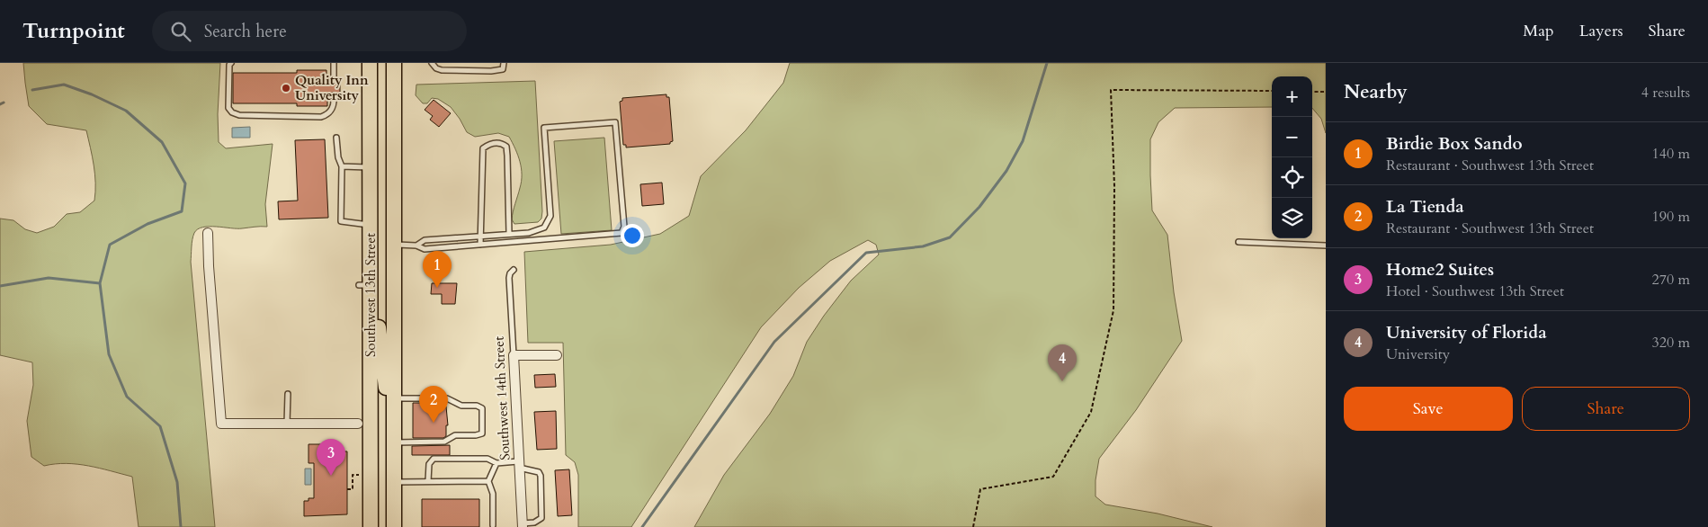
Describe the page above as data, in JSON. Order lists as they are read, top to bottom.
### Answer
{
  "streets": {
    "main road": ["Southwest 13th Street"],
    "street": ["Southwest 14th Street"]
  },
  "places": ["Quality Inn University"],
  "page": {
    "header": "Turnpoint",
    "search": "Search here",
    "nav": ["Map", "Layers", "Share"],
    "heading": ["Nearby", "4 results"],
    "map_buttons": ["+", "−"],
    "list": [
      {
        "mark": "1",
        "name": "Birdie Box Sando",
        "note": "Restaurant · Southwest 13th Street",
        "value": "140 m"
      },
      {
        "mark": "2",
        "name": "La Tienda",
        "note": "Restaurant · Southwest 13th Street",
        "value": "190 m"
      },
      {
        "mark": "3",
        "name": "Home2 Suites",
        "note": "Hotel · Southwest 13th Street",
        "value": "270 m"
      },
      {
        "mark": "4",
        "name": "University of Florida",
        "note": "University",
        "value": "320 m"
      }
    ],
    "pins": [
      "1",
      "4",
      "2",
      "3"
    ],
    "buttons": ["Save", "Share"]
  }
}
